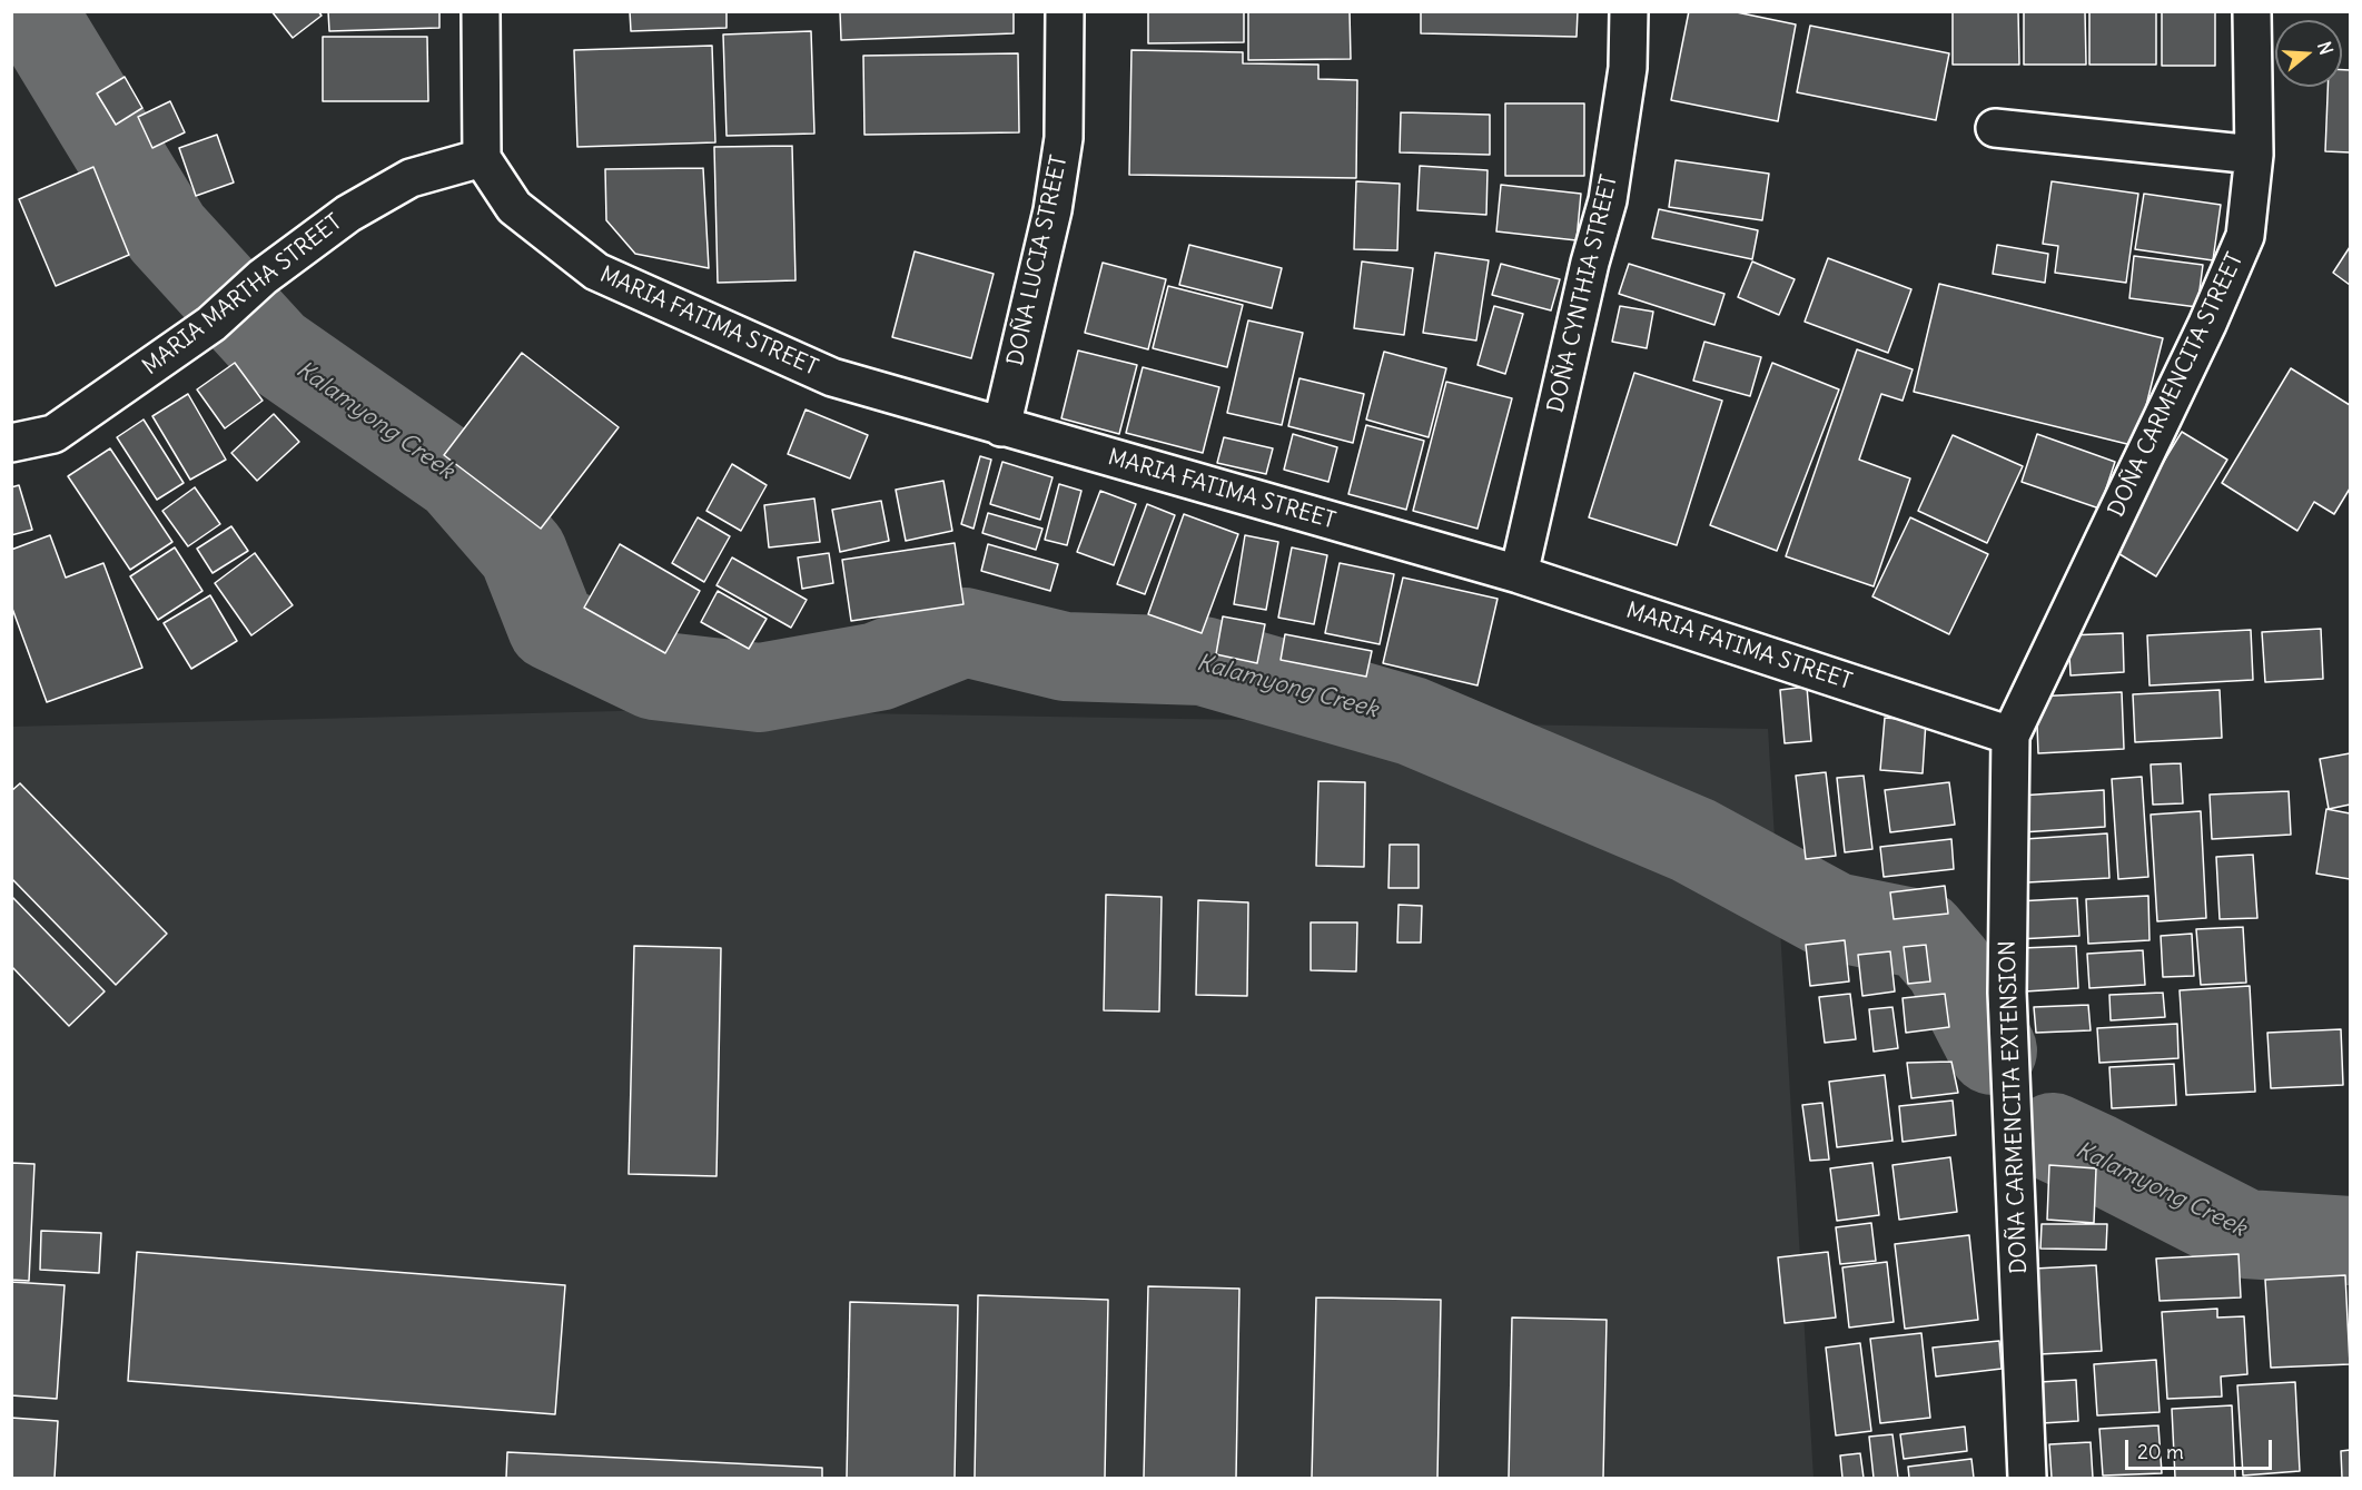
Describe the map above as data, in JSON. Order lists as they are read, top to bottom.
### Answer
{
  "streets": {
    "street": [
      "DOÑA LUCIA STREET",
      "DOÑA CYNTHIA STREET",
      "MARIA MARTHA STREET",
      "MARIA FATIMA STREET",
      "DOÑA CARMENCITA STREET",
      "DOÑA CARMENCITA EXTENSION"
    ]
  },
  "crossings": [
    ["DOÑA LUCIA STREET", "MARIA FATIMA STREET"],
    ["DOÑA CYNTHIA STREET", "MARIA FATIMA STREET"],
    ["MARIA MARTHA STREET", "MARIA FATIMA STREET"],
    ["MARIA FATIMA STREET", "DOÑA CARMENCITA STREET"],
    ["MARIA FATIMA STREET", "DOÑA CARMENCITA EXTENSION"],
    ["DOÑA CARMENCITA STREET", "DOÑA CARMENCITA EXTENSION"]
  ],
  "water": ["Kalamyong Creek"],
  "scale_bar": "20 m",
  "north": "right"
}
